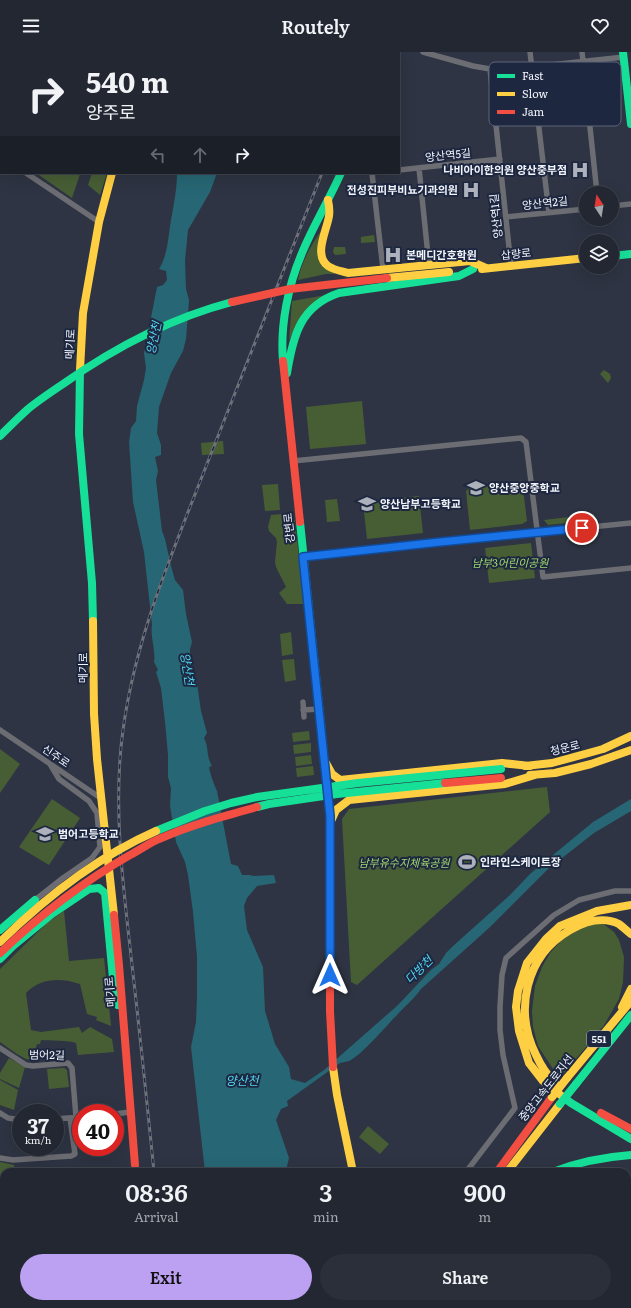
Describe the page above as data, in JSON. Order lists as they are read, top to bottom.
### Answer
{
  "streets": {
    "main road": [
      "삽량로",
      "메기로",
      "강변로",
      "청운로",
      "551",
      "중앙고속도로지선"
    ],
    "street": [
      "양산역5길",
      "양산역2길",
      "양산역1길",
      "신주로",
      "범어2길"
    ]
  },
  "crossings": [
    ["양산역5길", "양산역1길"],
    ["양산역2길", "양산역1길"],
    ["양산역1길", "삽량로"],
    ["메기로", "신주로"]
  ],
  "water": ["양산천", "다방천"],
  "parks": ["남부3어린이공원", "남부유수지체육공원"],
  "places": {
    "hospital": ["나비아이한의원 양산중부점", "전성진피부비뇨기과의원", "본메디간호학원"],
    "school or university": ["양산중앙중학교", "양산남부고등학교", "범어고등학교"],
    "sports": ["인라인스케이트장"]
  },
  "legend": ["Fast", "Slow", "Jam"],
  "north": "top",
  "page": {
    "header": "Routely",
    "turn": ["540 m", "양주로"],
    "speed": "37 km/h",
    "limit": "40",
    "eta": [
      "08:36",
      "Arrival",
      "3",
      "min",
      "900",
      "m"
    ],
    "buttons": ["Exit", "Share"]
  }
}
